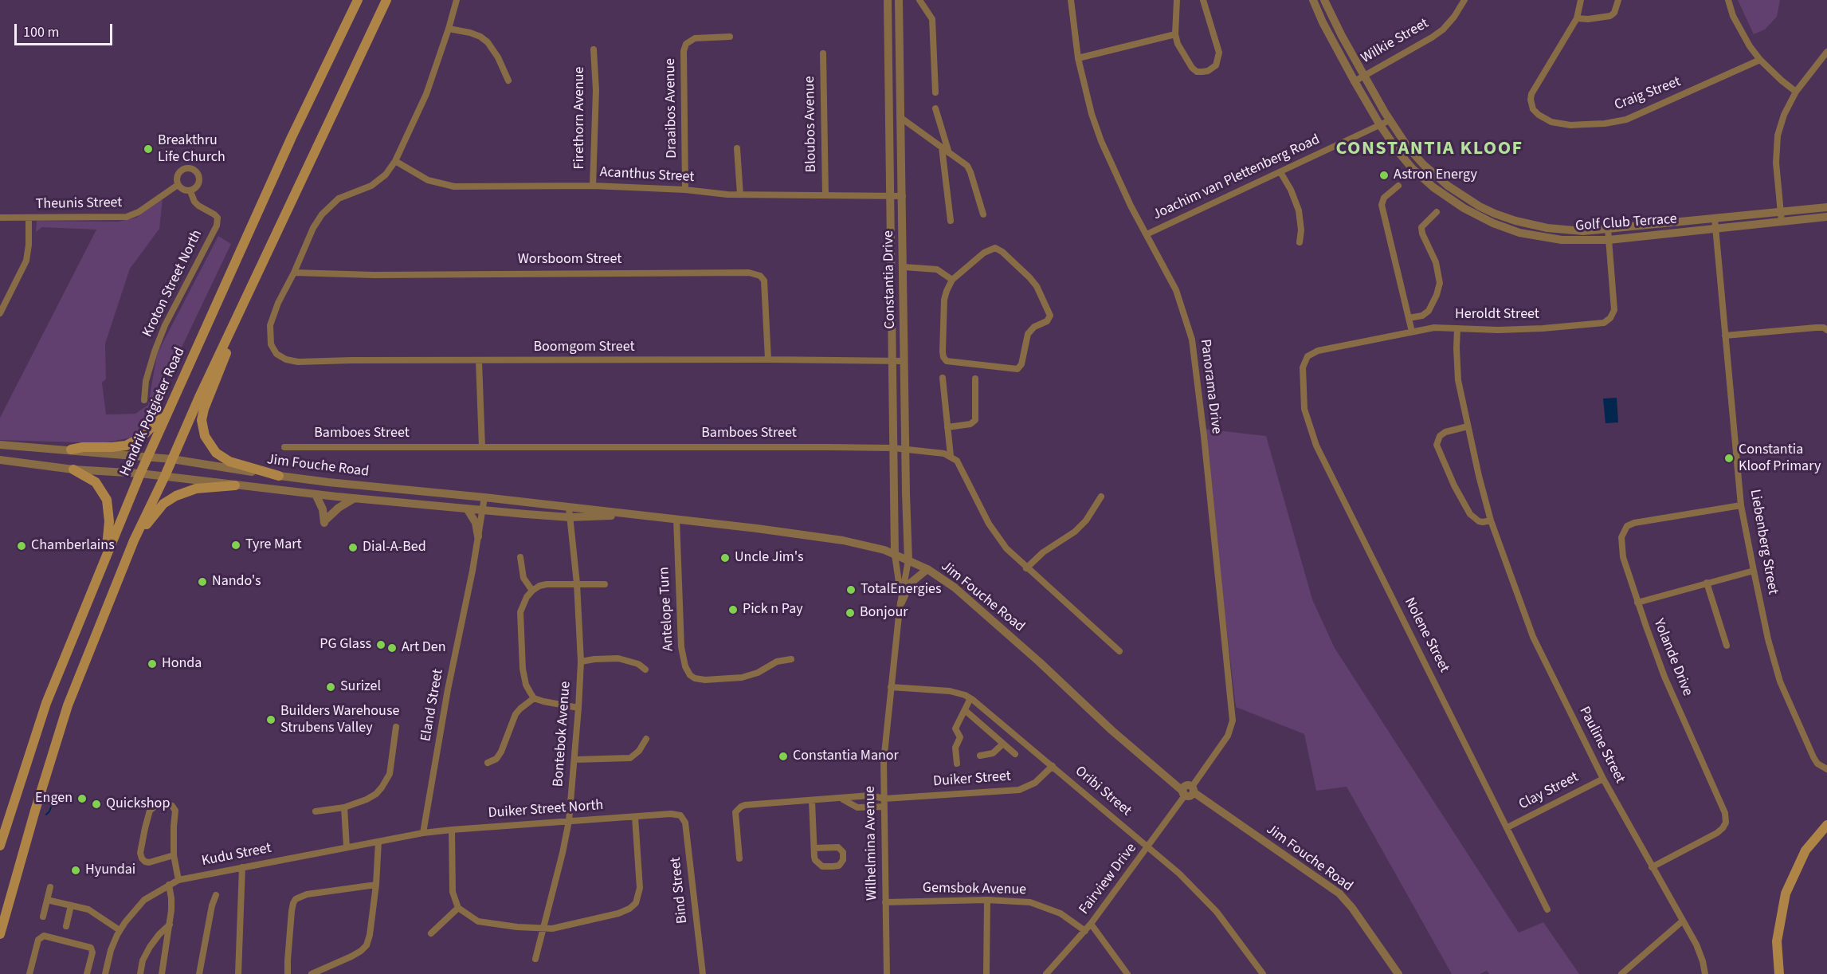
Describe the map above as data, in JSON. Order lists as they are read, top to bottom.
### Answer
{
  "streets": {
    "main road": ["Hendrik Potgieter Road"],
    "street": [
      "Wilkie Street",
      "Craig Street",
      "Draaibos Avenue",
      "Firethorn Avenue",
      "Bloubos Avenue",
      "Acanthus Street",
      "Joachim van Plettenberg Road",
      "Theunis Street",
      "Golf Club Terrace",
      "Worsboom Street",
      "Constantia Drive",
      "Kroton Street North",
      "Heroldt Street",
      "Boomgom Street",
      "Panorama Drive",
      "Bamboes Street",
      "Jim Fouche Road",
      "Liebenberg Street",
      "Antelope Turn",
      "Nolene Street",
      "Yolande Drive",
      "Eland Street",
      "Bontebok Avenue",
      "Pauline Street",
      "Duiker Street",
      "Oribi Street",
      "Clay Street",
      "Duiker Street North",
      "Wilhelmina Avenue",
      "Kudu Street",
      "Fairview Drive",
      "Gemsbok Avenue",
      "Bind Street"
    ]
  },
  "crossings": [
    ["Wilkie Street", "Golf Club Terrace"],
    ["Draaibos Avenue", "Acanthus Street"],
    ["Firethorn Avenue", "Acanthus Street"],
    ["Bloubos Avenue", "Acanthus Street"],
    ["Acanthus Street", "Constantia Drive"],
    ["Joachim van Plettenberg Road", "Golf Club Terrace"],
    ["Joachim van Plettenberg Road", "Panorama Drive"],
    ["Theunis Street", "Kroton Street North"],
    ["Golf Club Terrace", "Heroldt Street"],
    ["Golf Club Terrace", "Liebenberg Street"],
    ["Worsboom Street", "Boomgom Street"],
    ["Constantia Drive", "Boomgom Street"],
    ["Constantia Drive", "Bamboes Street"],
    ["Constantia Drive", "Jim Fouche Road"],
    ["Constantia Drive", "Wilhelmina Avenue"],
    ["Heroldt Street", "Nolene Street"],
    ["Heroldt Street", "Pauline Street"],
    ["Panorama Drive", "Jim Fouche Road"],
    ["Panorama Drive", "Fairview Drive"],
    ["Hendrik Potgieter Road", "Jim Fouche Road"],
    ["Jim Fouche Road", "Antelope Turn"],
    ["Jim Fouche Road", "Eland Street"],
    ["Jim Fouche Road", "Bontebok Avenue"],
    ["Jim Fouche Road", "Wilhelmina Avenue"],
    ["Jim Fouche Road", "Fairview Drive"],
    ["Liebenberg Street", "Yolande Drive"],
    ["Nolene Street", "Clay Street"],
    ["Yolande Drive", "Pauline Street"],
    ["Eland Street", "Duiker Street North"],
    ["Eland Street", "Kudu Street"],
    ["Bontebok Avenue", "Duiker Street North"],
    ["Pauline Street", "Clay Street"],
    ["Duiker Street", "Oribi Street"],
    ["Duiker Street", "Wilhelmina Avenue"],
    ["Oribi Street", "Wilhelmina Avenue"],
    ["Oribi Street", "Fairview Drive"],
    ["Duiker Street North", "Kudu Street"],
    ["Duiker Street North", "Bind Street"],
    ["Wilhelmina Avenue", "Gemsbok Avenue"],
    ["Fairview Drive", "Gemsbok Avenue"]
  ],
  "districts": ["CONSTANTIA KLOOF"],
  "places": [
    "Breakthru Life Church",
    "Astron Energy",
    "Constantia Kloof Primary",
    "Tyre Mart",
    "Chamberlains",
    "Dial-A-Bed",
    "Uncle Jim's",
    "Nando's",
    "TotalEnergies",
    "Pick n Pay",
    "Bonjour",
    "PG Glass",
    "Art Den",
    "Honda",
    "Surizel",
    "Builders Warehouse Strubens Valley",
    "Constantia Manor",
    "Engen",
    "Quickshop",
    "Hyundai"
  ],
  "scale_bar": "100 m"
}
